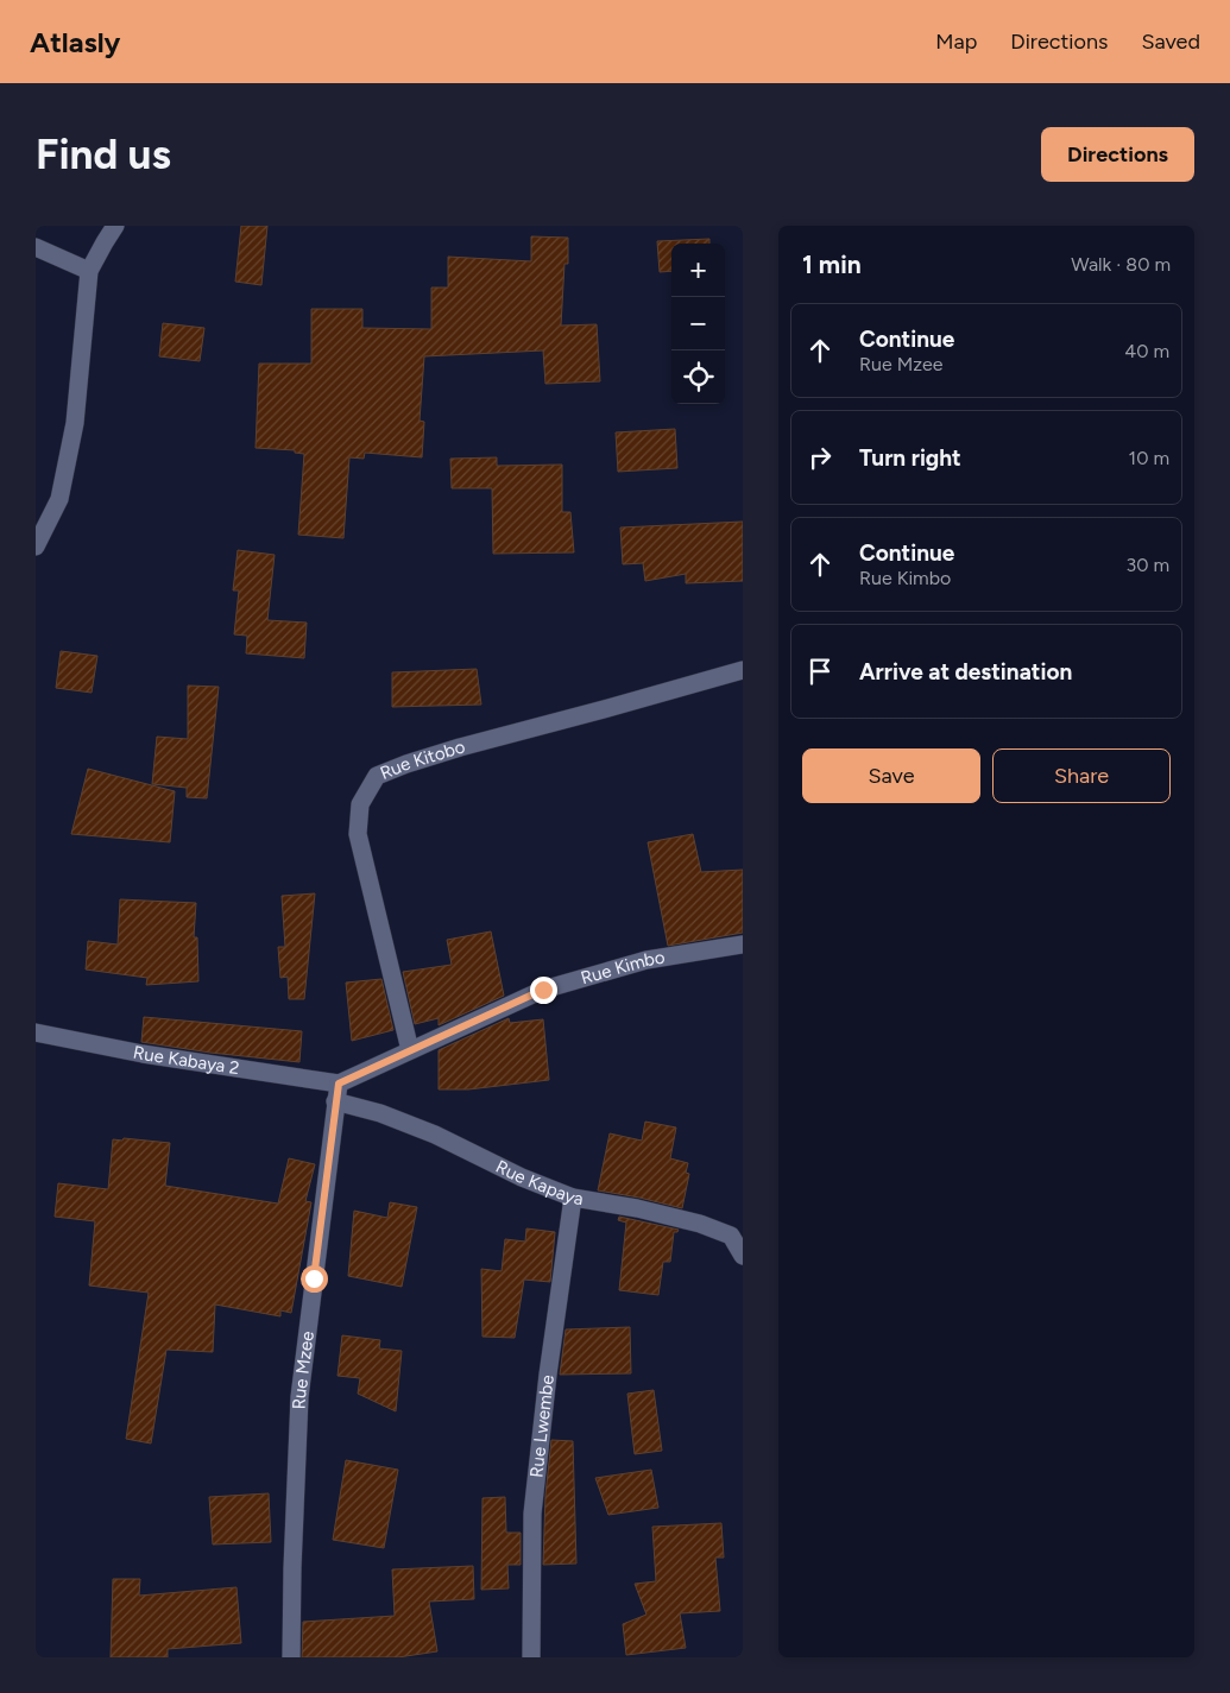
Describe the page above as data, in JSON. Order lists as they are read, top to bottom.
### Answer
{
  "streets": {
    "street": [
      "Rue Kitobo",
      "Rue Kimbo",
      "Rue Kabaya 2",
      "Rue Kapaya",
      "Rue Mzee",
      "Rue Lwembe"
    ]
  },
  "crossings": [
    ["Rue Kitobo", "Rue Kimbo"],
    ["Rue Kimbo", "Rue Kabaya 2"],
    ["Rue Kimbo", "Rue Kapaya"],
    ["Rue Kimbo", "Rue Mzee"],
    ["Rue Kabaya 2", "Rue Kapaya"],
    ["Rue Kabaya 2", "Rue Mzee"],
    ["Rue Kapaya", "Rue Mzee"],
    ["Rue Kapaya", "Rue Lwembe"]
  ],
  "page": {
    "header": "Atlasly",
    "nav": ["Map", "Directions", "Saved"],
    "buttons": [
      "Directions",
      ["Save", "Share"]
    ],
    "title": "Find us",
    "heading": ["1 min", "Walk · 80 m"],
    "map_buttons": ["+", "−"],
    "list": [
      ["Continue", "Rue Mzee", "40 m"],
      ["Turn right", "10 m"],
      ["Continue", "Rue Kimbo", "30 m"],
      "Arrive at destination"
    ]
  }
}
